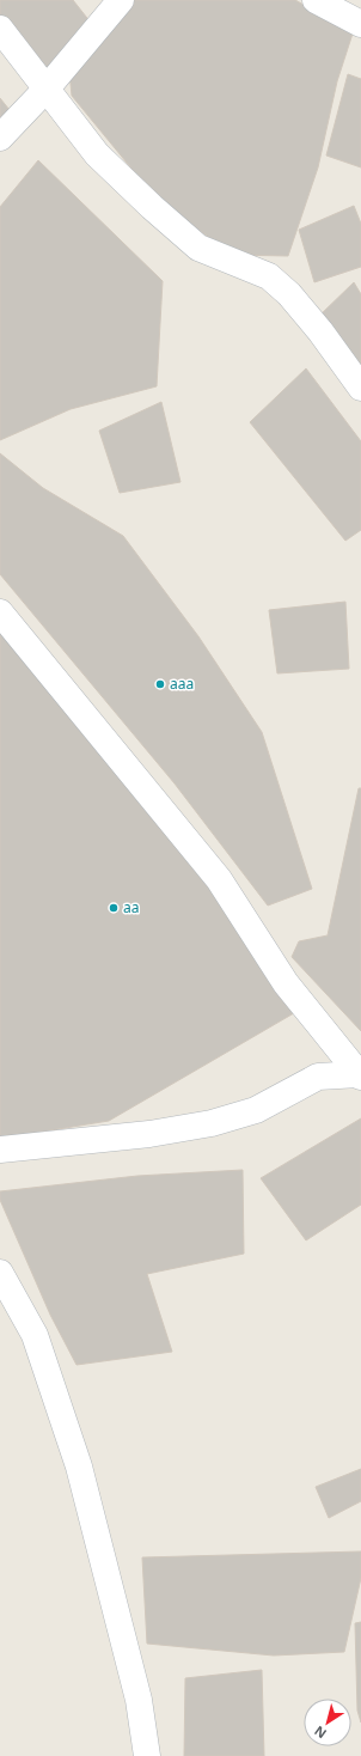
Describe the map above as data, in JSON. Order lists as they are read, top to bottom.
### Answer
{
  "places": ["aaa", "aa"],
  "north": "bottom left"
}
